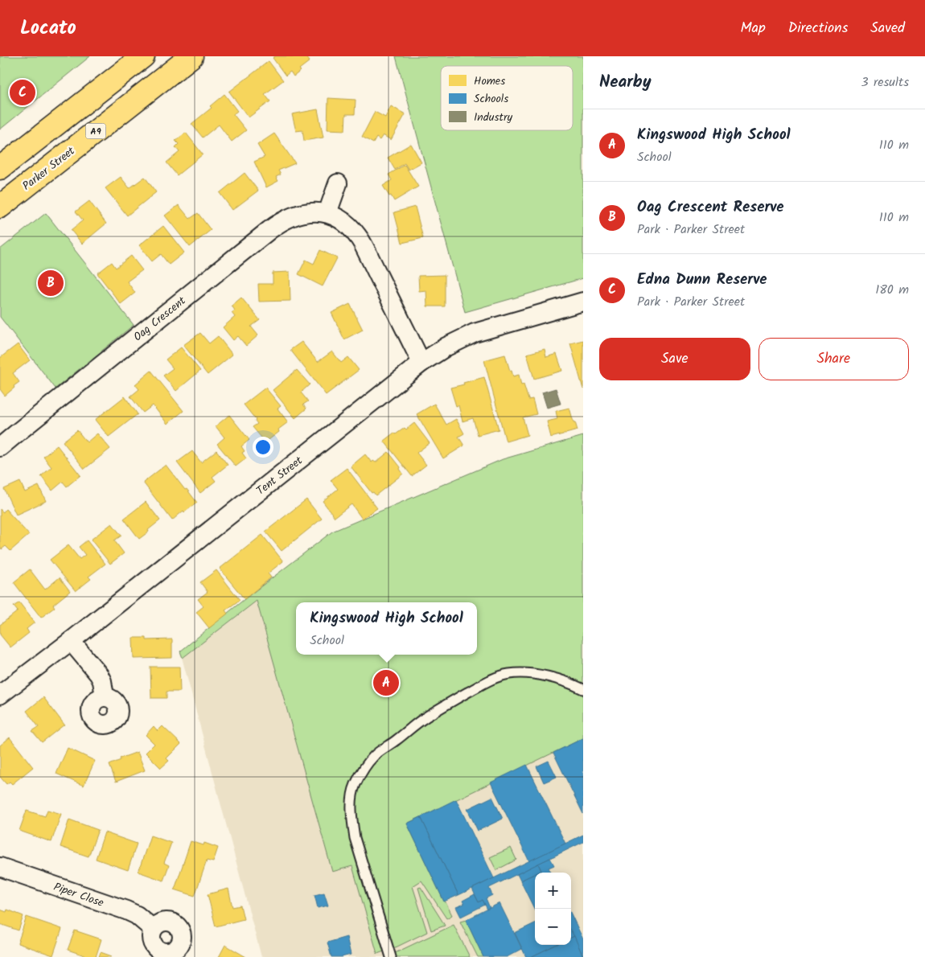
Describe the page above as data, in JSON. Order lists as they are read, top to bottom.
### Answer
{
  "streets": {
    "highway": ["A9", "Parker Street"],
    "street": ["Oag Crescent", "Tent Street", "Piper Close"]
  },
  "crossings": [
    ["Oag Crescent", "Tent Street"]
  ],
  "legend": ["Homes", "Schools", "Industry"],
  "page": {
    "header": "Locato",
    "nav": ["Map", "Directions", "Saved"],
    "heading": ["Nearby", "3 results"],
    "pins": ["C", "B", "A"],
    "list": [
      {
        "mark": "A",
        "name": "Kingswood High School",
        "note": "School",
        "value": "110 m"
      },
      {
        "mark": "B",
        "name": "Oag Crescent Reserve",
        "note": "Park · Parker Street",
        "value": "110 m"
      },
      {
        "mark": "C",
        "name": "Edna Dunn Reserve",
        "note": "Park · Parker Street",
        "value": "180 m"
      }
    ],
    "buttons": ["Save", "Share"],
    "popup": ["Kingswood High School", "School"],
    "map_buttons": ["+", "−"]
  }
}
